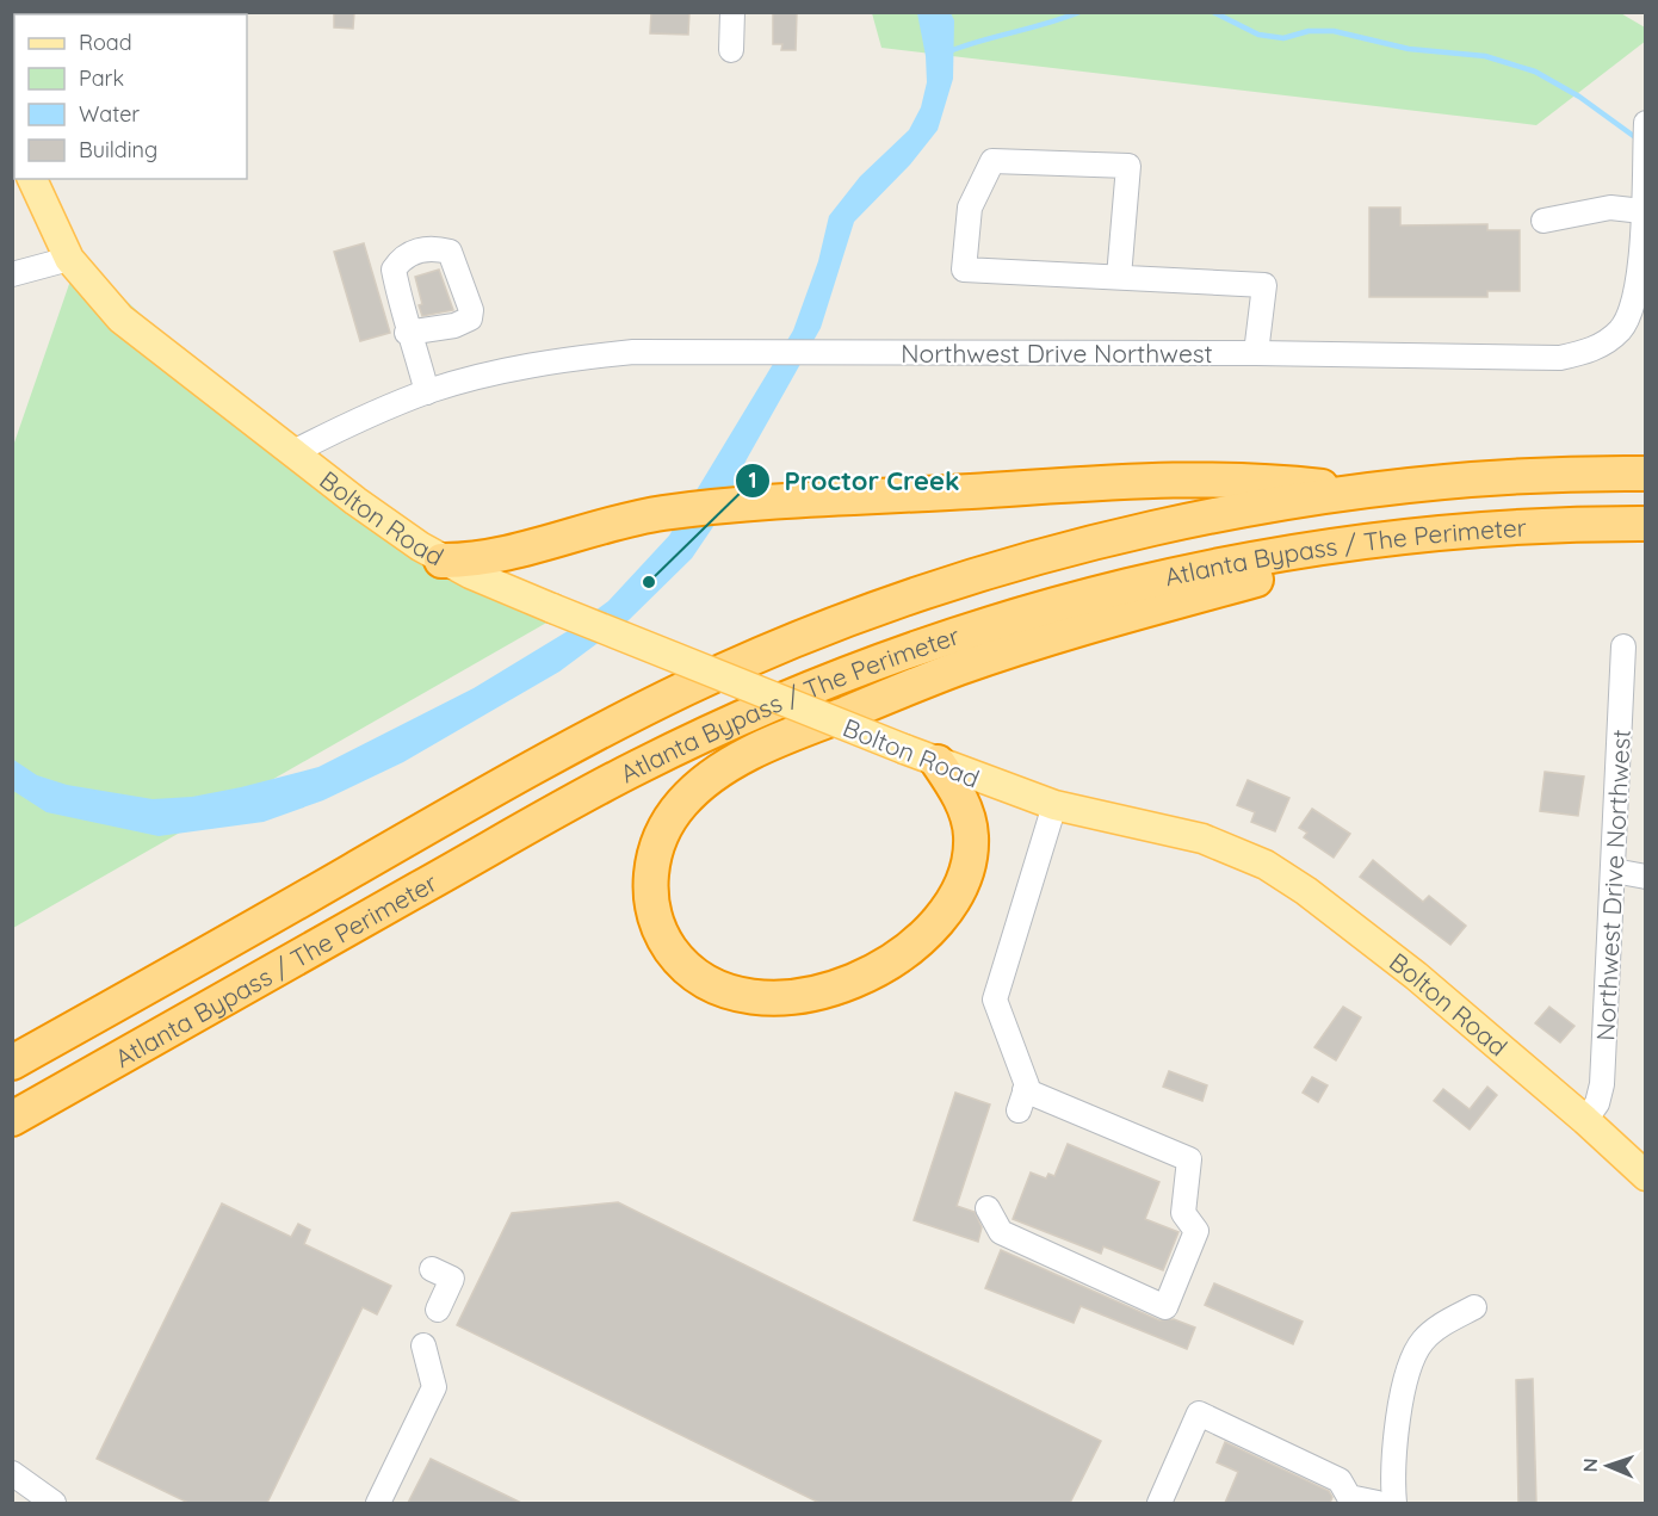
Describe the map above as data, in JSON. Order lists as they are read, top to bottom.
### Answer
{
  "streets": {
    "highway": ["Atlanta Bypass / The Perimeter"],
    "main road": ["Bolton Road"],
    "street": ["Northwest Drive Northwest"]
  },
  "crossings": [
    ["Northwest Drive Northwest", "Bolton Road"]
  ],
  "places": ["Proctor Creek"],
  "legend": [
    "Road",
    "Park",
    "Water",
    "Building"
  ],
  "north": "left"
}
